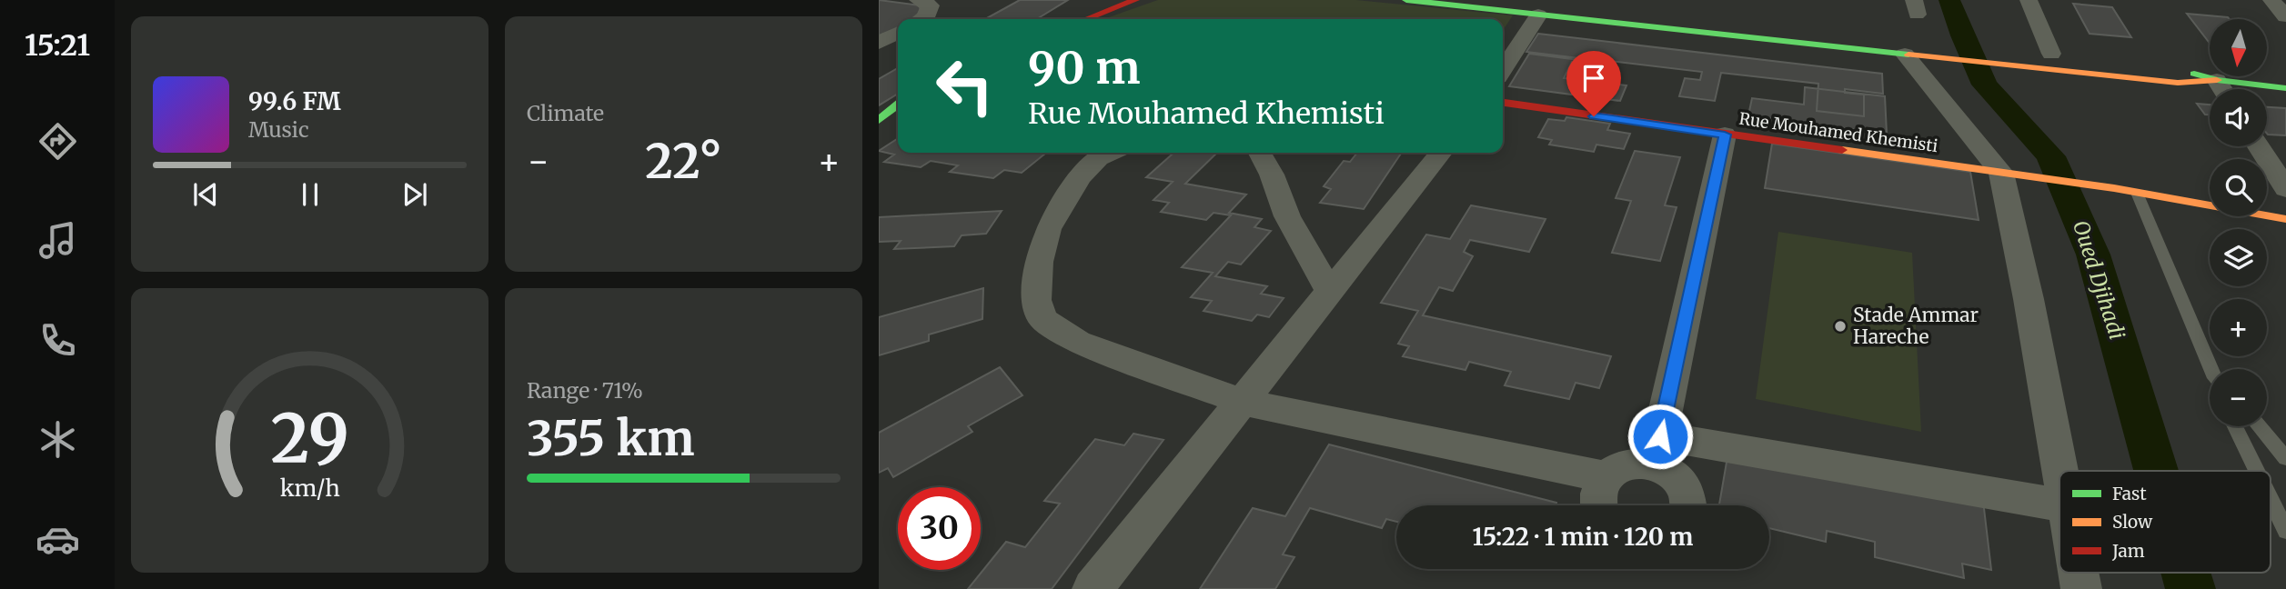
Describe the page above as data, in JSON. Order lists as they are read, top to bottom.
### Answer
{
  "streets": {
    "main road": ["Rue Mouhamed Khemisti"]
  },
  "water": ["Oued Djihadi"],
  "places": ["Stade Ammar Hareche"],
  "legend": ["Fast", "Slow", "Jam"],
  "north": "bottom",
  "page": {
    "tabs": "15:21",
    "tile": [
      "Climate",
      ["Range · 71%", "355 km"]
    ],
    "map_buttons": ["+", "−"],
    "turn": ["90 m", "Rue Mouhamed Khemisti"],
    "song": ["99.6 FM", "Music"],
    "heat": ["−", "22°", "+"],
    "limit": "30",
    "trip": "15:22 · 1 min · 120 m",
    "gauge": ["29", "km/h"]
  }
}
